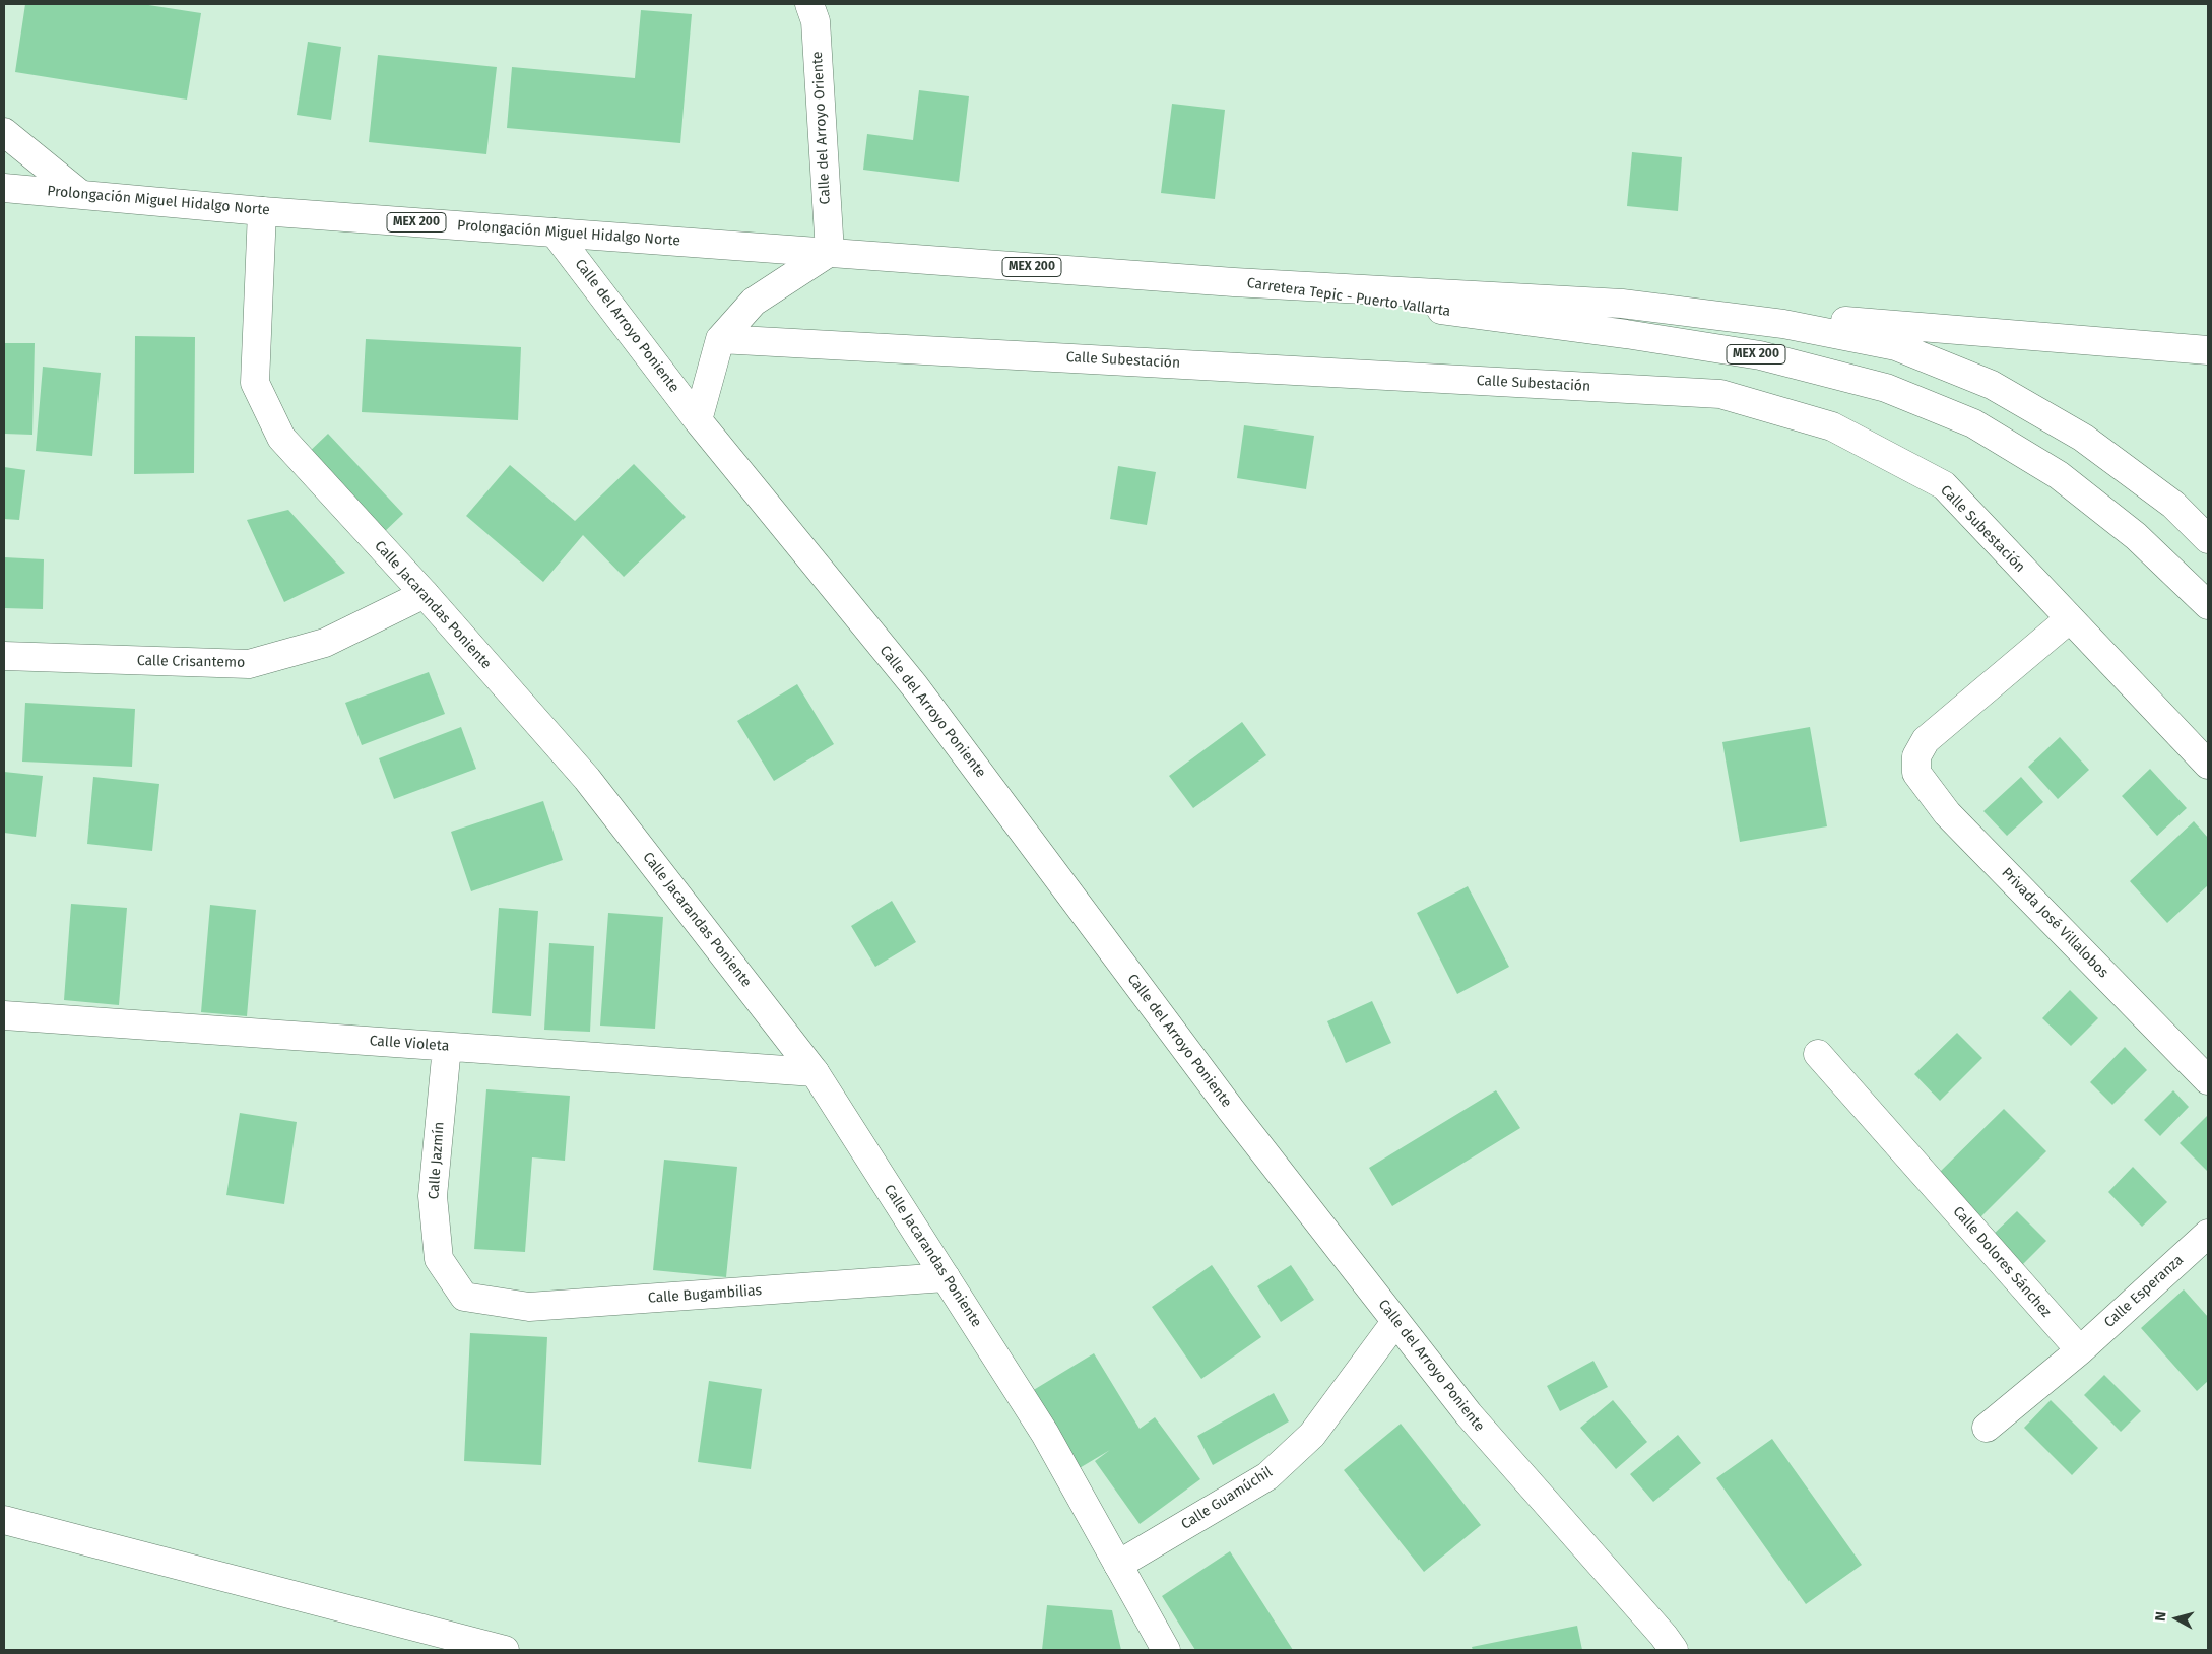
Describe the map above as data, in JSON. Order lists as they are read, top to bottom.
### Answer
{
  "streets": {
    "main road": [
      "Calle del Arroyo Oriente",
      "Prolongación Miguel Hidalgo Norte",
      "MEX 200",
      "Carretera Tepic - Puerto Vallarta",
      "Calle del Arroyo Poniente",
      "Calle Subestación",
      "Calle Jacarandas Poniente",
      "Calle Crisantemo",
      "Privada José Villalobos",
      "Calle Violeta",
      "Calle Jazmín",
      "Calle Dolores Sánchez",
      "Calle Esperanza",
      "Calle Bugambilias",
      "Calle Guamúchil"
    ]
  },
  "crossings": [
    ["Calle del Arroyo Oriente", "Prolongación Miguel Hidalgo Norte"],
    ["Calle del Arroyo Oriente", "MEX 200"],
    ["Prolongación Miguel Hidalgo Norte", "MEX 200"],
    ["Prolongación Miguel Hidalgo Norte", "Calle del Arroyo Poniente"],
    ["Prolongación Miguel Hidalgo Norte", "Calle Jacarandas Poniente"],
    ["MEX 200", "Carretera Tepic - Puerto Vallarta"],
    ["Calle del Arroyo Poniente", "Calle Guamúchil"],
    ["Calle Subestación", "Privada José Villalobos"],
    ["Calle Jacarandas Poniente", "Calle Crisantemo"],
    ["Calle Jacarandas Poniente", "Calle Violeta"],
    ["Calle Jacarandas Poniente", "Calle Bugambilias"],
    ["Calle Jacarandas Poniente", "Calle Guamúchil"],
    ["Calle Violeta", "Calle Jazmín"],
    ["Calle Jazmín", "Calle Bugambilias"],
    ["Calle Dolores Sánchez", "Calle Esperanza"]
  ],
  "north": "left"
}
